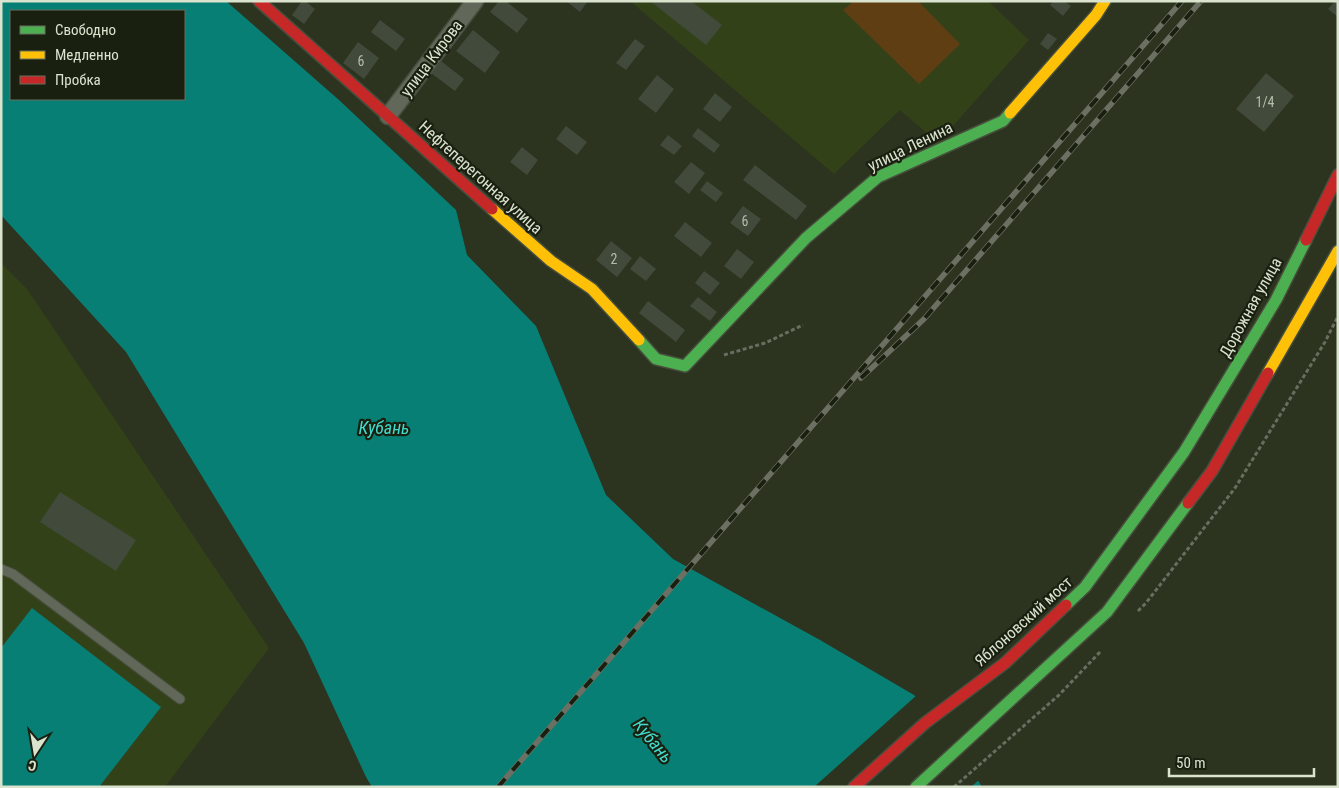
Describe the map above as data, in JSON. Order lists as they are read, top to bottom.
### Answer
{
  "streets": {
    "main road": [
      "улица Ленина",
      "Нефтеперегонная улица",
      "Дорожная улица",
      "Яблоновский мост"
    ],
    "street": ["улица Кирова"]
  },
  "crossings": [
    ["улица Кирова", "Нефтеперегонная улица"],
    ["улица Ленина", "Нефтеперегонная улица"],
    ["Дорожная улица", "Яблоновский мост"]
  ],
  "water": ["Кубань"],
  "house_numbers": [
    "6",
    "1/4",
    "6",
    "2"
  ],
  "legend": ["Свободно", "Медленно", "Пробка"],
  "scale_bar": "50 m",
  "north": "bottom"
}
